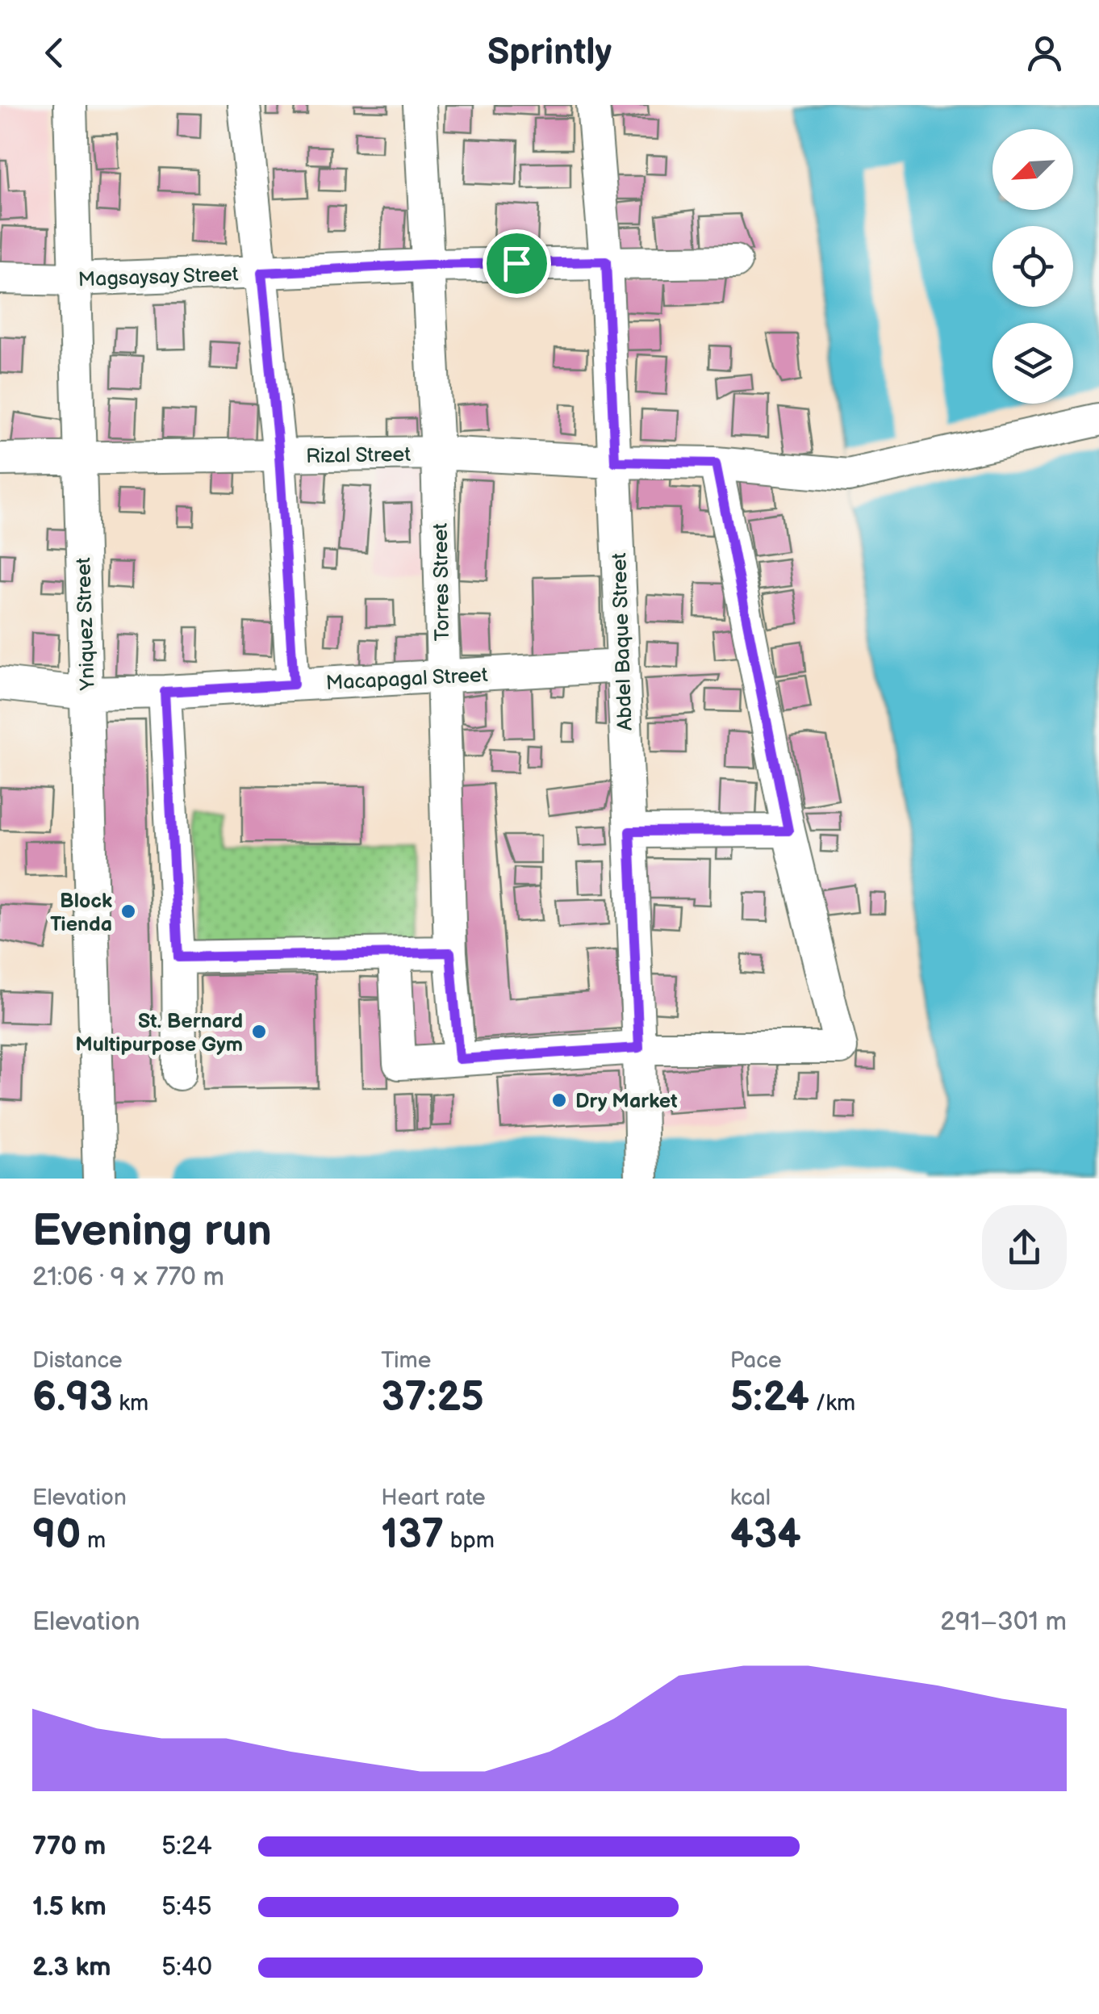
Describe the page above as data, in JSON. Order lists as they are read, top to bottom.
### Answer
{
  "streets": {
    "street": [
      "Magsaysay Street",
      "Rizal Street",
      "Torres Street",
      "Yniquez Street",
      "Abdel Baque Street",
      "Macapagal Street"
    ]
  },
  "crossings": [
    ["Magsaysay Street", "Torres Street"],
    ["Magsaysay Street", "Yniquez Street"],
    ["Magsaysay Street", "Abdel Baque Street"],
    ["Rizal Street", "Torres Street"],
    ["Rizal Street", "Yniquez Street"],
    ["Rizal Street", "Abdel Baque Street"],
    ["Torres Street", "Macapagal Street"],
    ["Yniquez Street", "Macapagal Street"],
    ["Abdel Baque Street", "Macapagal Street"]
  ],
  "places": ["Block Tienda", "St. Bernard Multipurpose Gym", "Dry Market"],
  "north": "bottom left",
  "page": {
    "header": "Sprintly",
    "heading": ["Evening run", "21:06 · 9 × 770 m"],
    "stats": [
      ["Distance", "6.93 km"],
      ["Time", "37:25"],
      ["Pace", "5:24 /km"],
      ["Elevation", "90 m"],
      ["Heart rate", "137 bpm"],
      ["kcal", "434"]
    ],
    "chart": ["Elevation", "291–301 m"],
    "list": [
      {
        "name": "770 m",
        "note": "5:24"
      },
      {
        "name": "1.5 km",
        "note": "5:45"
      },
      {
        "name": "2.3 km",
        "note": "5:40"
      }
    ]
  }
}
